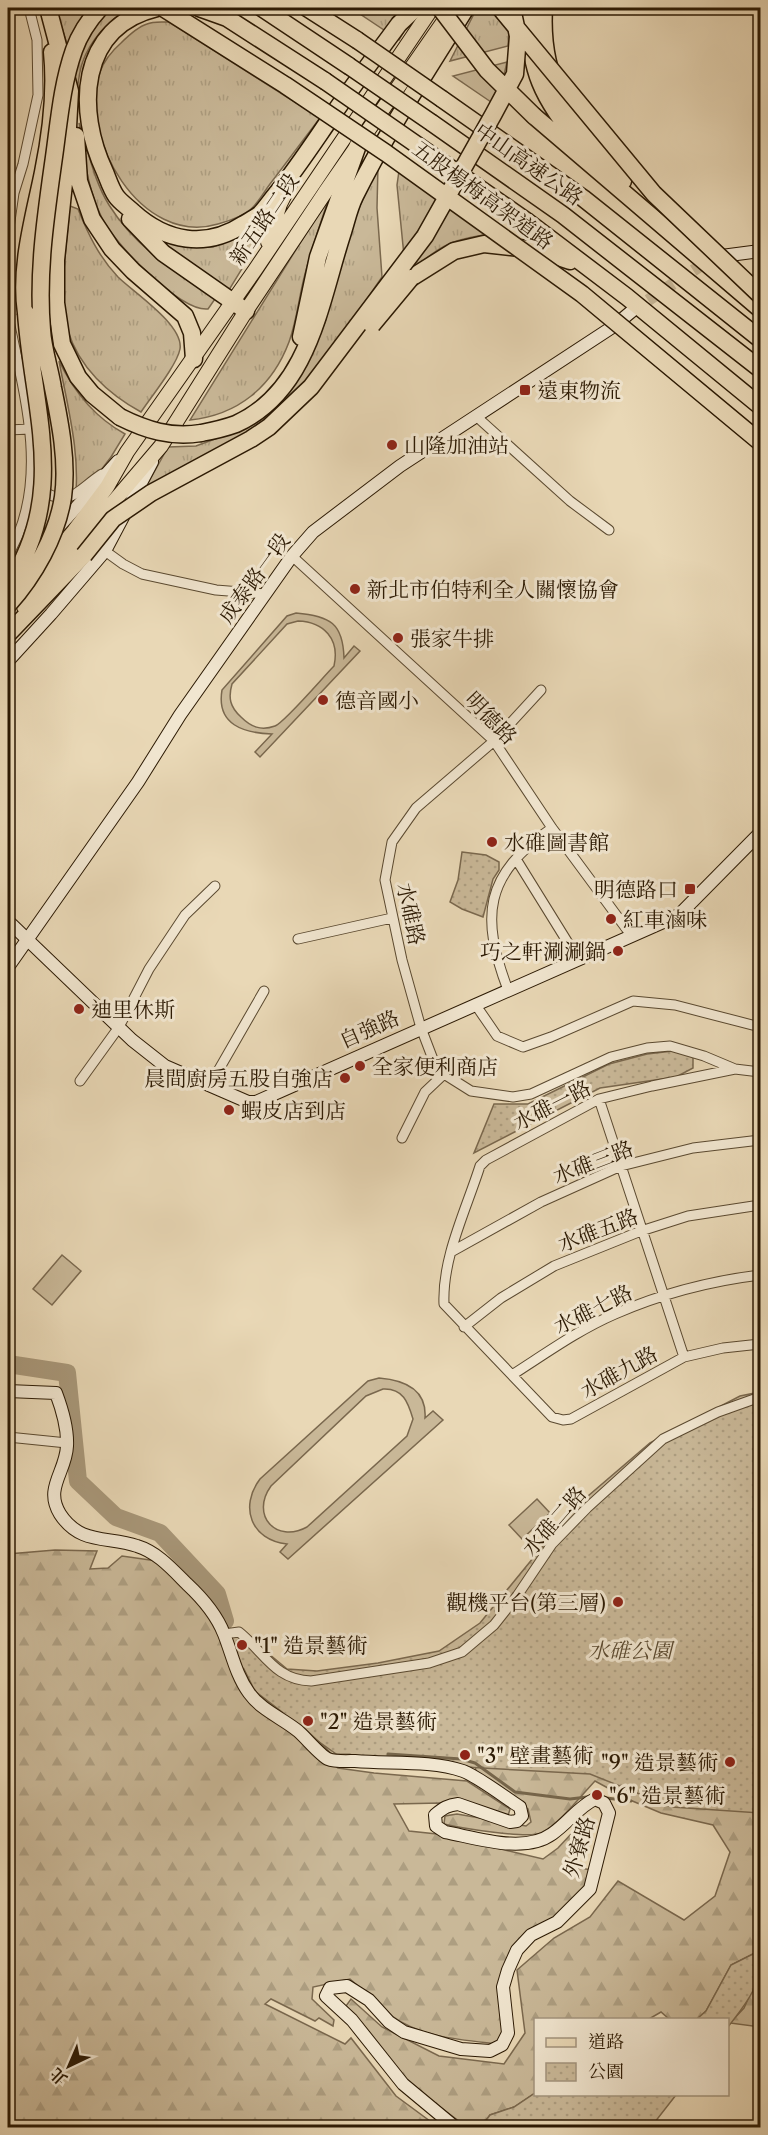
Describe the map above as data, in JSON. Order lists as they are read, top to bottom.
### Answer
{
  "streets": {
    "highway": ["中山高速公路", "五股楊梅高架道路"],
    "main road": ["新五路二段"],
    "street": [
      "成泰路一段",
      "明德路",
      "水碓路",
      "自強路",
      "水碓一路",
      "水碓三路",
      "水碓五路",
      "水碓七路",
      "水碓九路",
      "水碓二路",
      "外寮路"
    ]
  },
  "crossings": [
    ["成泰路一段", "明德路"],
    ["成泰路一段", "自強路"],
    ["明德路", "水碓路"],
    ["明德路", "自強路"],
    ["水碓路", "自強路"],
    ["水碓路", "水碓一路"],
    ["自強路", "水碓一路"],
    ["水碓一路", "水碓三路"],
    ["水碓一路", "水碓五路"],
    ["水碓七路", "水碓九路"],
    ["水碓二路", "外寮路"]
  ],
  "parks": ["水碓公園"],
  "places": {
    "transit": ["遠東物流", "明德路口"],
    "other": [
      "山隆加油站",
      "新北市伯特利全人關懷協會",
      "張家牛排",
      "德音國小",
      "水碓圖書館",
      "紅車滷味",
      "巧之軒涮涮鍋",
      "迪里休斯",
      "全家便利商店",
      "晨間廚房五股自強店",
      "蝦皮店到店",
      "觀機平台(第三層)",
      "\"1\" 造景藝術",
      "\"2\" 造景藝術",
      "\"3\" 壁畫藝術",
      "\"9\" 造景藝術",
      "\"6\" 造景藝術"
    ]
  },
  "legend": ["道路", "公園"],
  "north": "bottom left"
}
